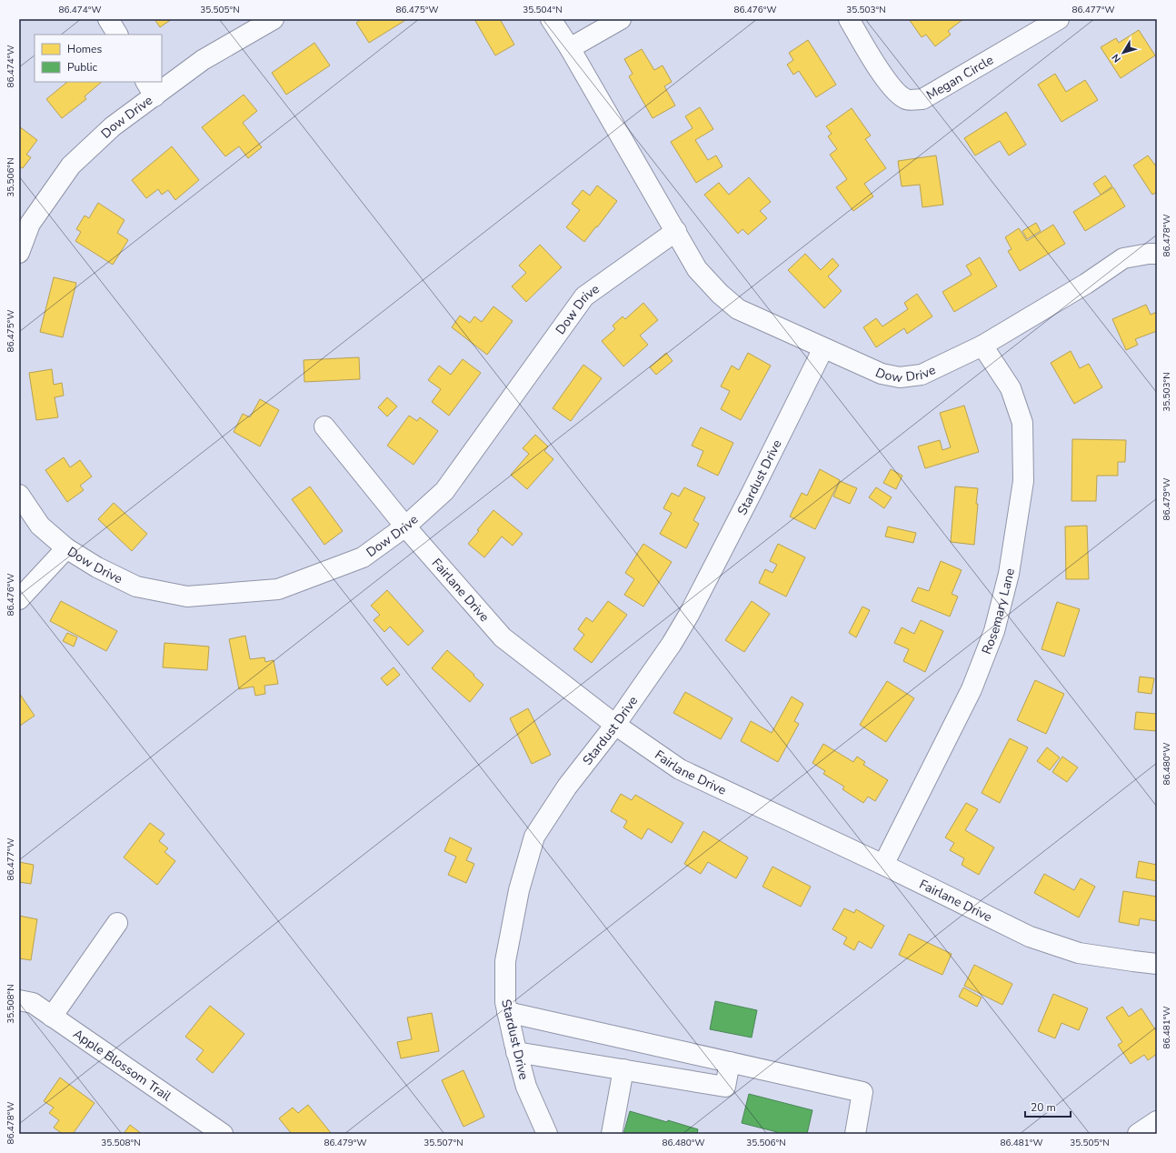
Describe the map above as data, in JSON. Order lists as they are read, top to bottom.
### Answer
{
  "streets": {
    "street": [
      "Megan Circle",
      "Dow Drive",
      "Stardust Drive",
      "Fairlane Drive",
      "Rosemary Lane",
      "Apple Blossom Trail"
    ]
  },
  "crossings": [
    ["Dow Drive", "Stardust Drive"],
    ["Dow Drive", "Fairlane Drive"],
    ["Dow Drive", "Rosemary Lane"],
    ["Stardust Drive", "Fairlane Drive"],
    ["Fairlane Drive", "Rosemary Lane"]
  ],
  "legend": ["Homes", "Public"],
  "scale_bar": "20 m",
  "north": "bottom left",
  "coordinates": [
    "86.474°W",
    "35.505°N",
    "86.475°W",
    "35.504°N",
    "86.476°W",
    "35.503°N",
    "86.477°W",
    "35.506°N",
    "86.478°W",
    "86.479°W",
    "86.480°W",
    "35.508°N",
    "86.481°W",
    "35.507°N"
  ]
}
